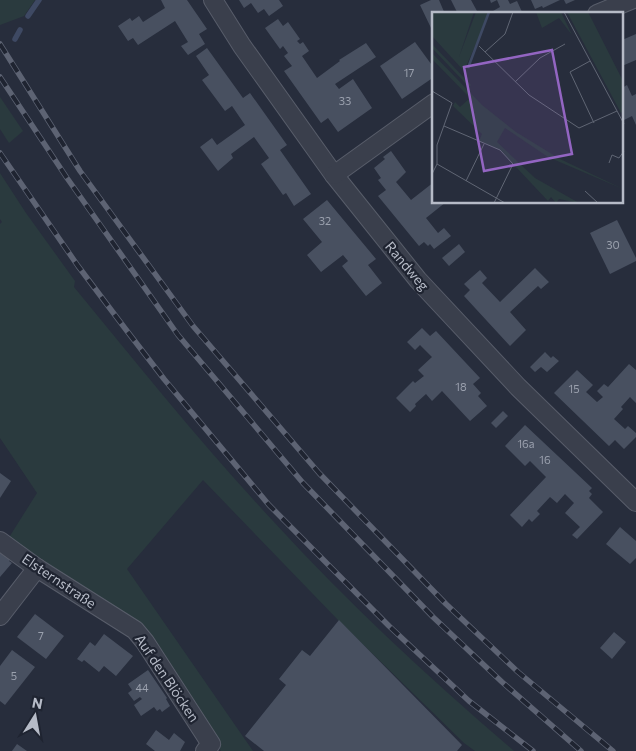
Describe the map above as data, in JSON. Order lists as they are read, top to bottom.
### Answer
{
  "streets": {
    "street": ["Randweg", "Elsternstraße", "Auf den Blöcken"]
  },
  "crossings": [
    ["Elsternstraße", "Auf den Blöcken"]
  ],
  "house_numbers": [
    "17",
    "33",
    "32",
    "30",
    "18",
    "15",
    "16a",
    "16",
    "7",
    "5",
    "44"
  ],
  "north": "top"
}
